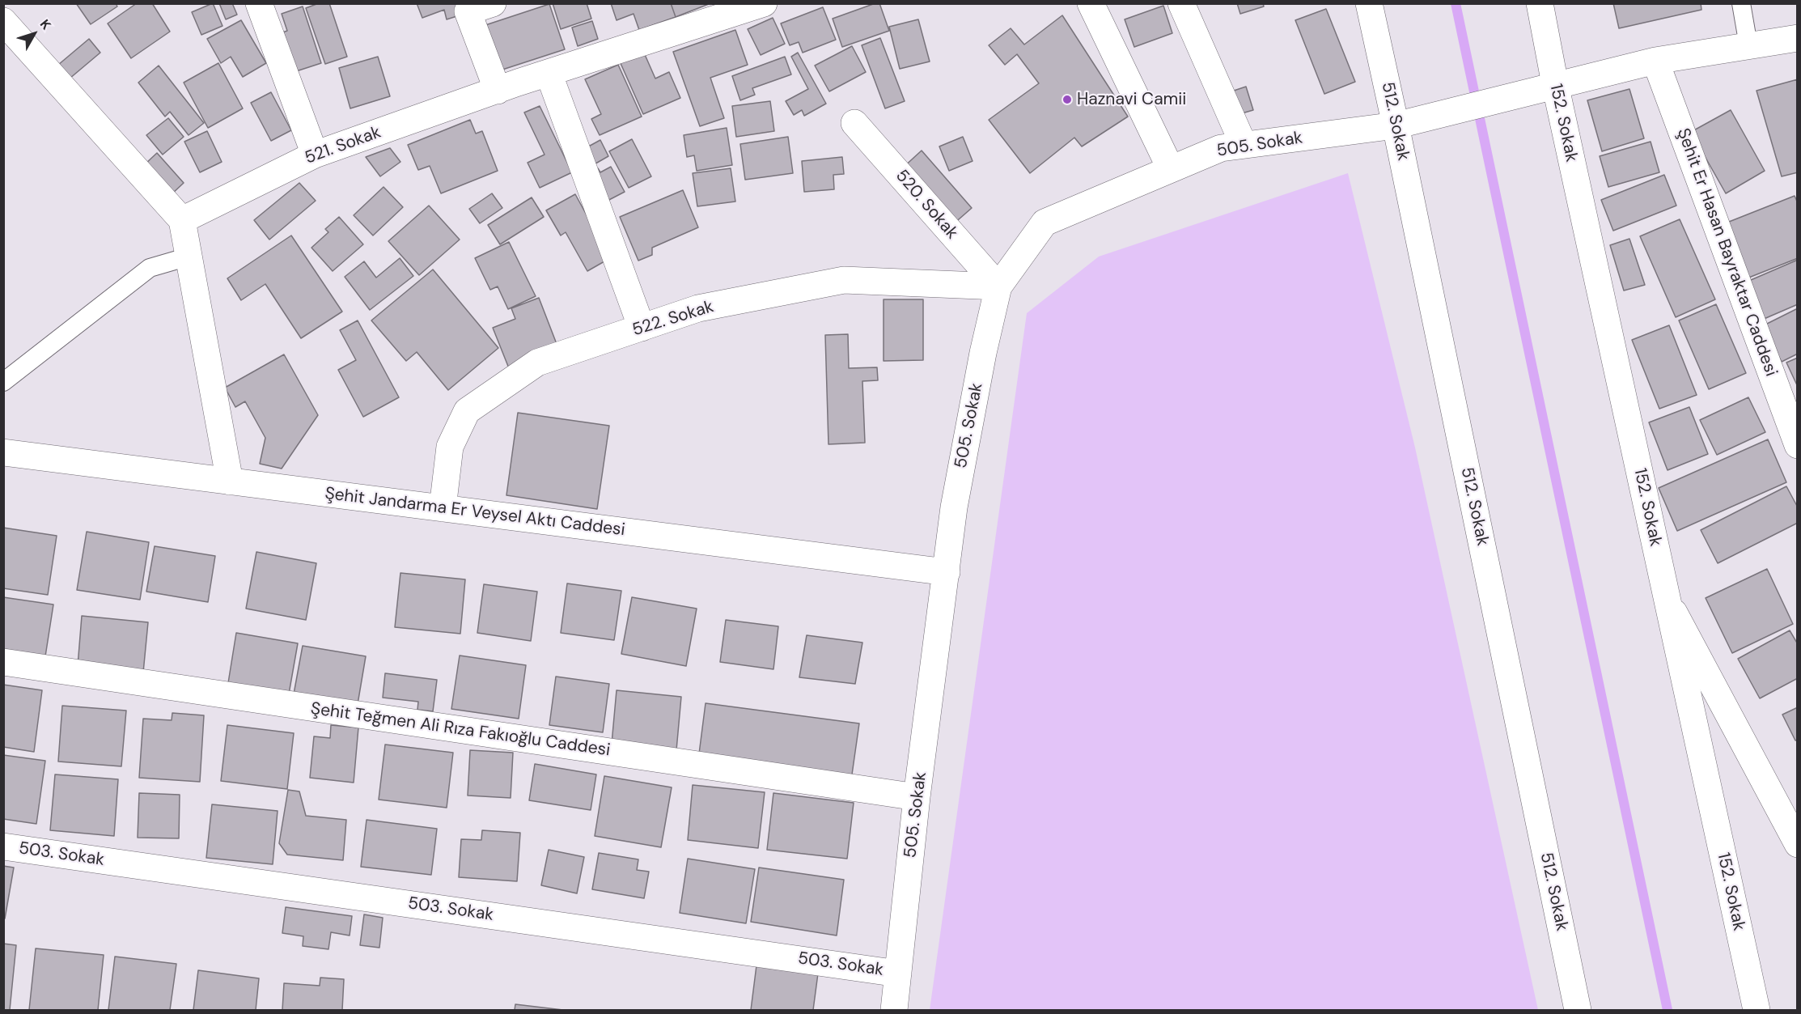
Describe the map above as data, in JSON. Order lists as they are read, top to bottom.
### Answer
{
  "streets": {
    "street": [
      "512. Sokak",
      "152. Sokak",
      "505. Sokak",
      "521. Sokak",
      "520. Sokak",
      "Şehit Er Hasan Bayraktar Caddesi",
      "522. Sokak",
      "Şehit Jandarma Er Veysel Aktı Caddesi",
      "Şehit Teğmen Ali Rıza Fakıoğlu Caddesi",
      "503. Sokak"
    ]
  },
  "crossings": [
    ["512. Sokak", "505. Sokak"],
    ["152. Sokak", "505. Sokak"],
    ["505. Sokak", "520. Sokak"],
    ["505. Sokak", "Şehit Er Hasan Bayraktar Caddesi"],
    ["505. Sokak", "522. Sokak"],
    ["505. Sokak", "Şehit Jandarma Er Veysel Aktı Caddesi"],
    ["505. Sokak", "Şehit Teğmen Ali Rıza Fakıoğlu Caddesi"],
    ["505. Sokak", "503. Sokak"],
    ["520. Sokak", "522. Sokak"],
    ["522. Sokak", "Şehit Jandarma Er Veysel Aktı Caddesi"]
  ],
  "places": ["Haznavi Camii"],
  "north": "top right"
}
